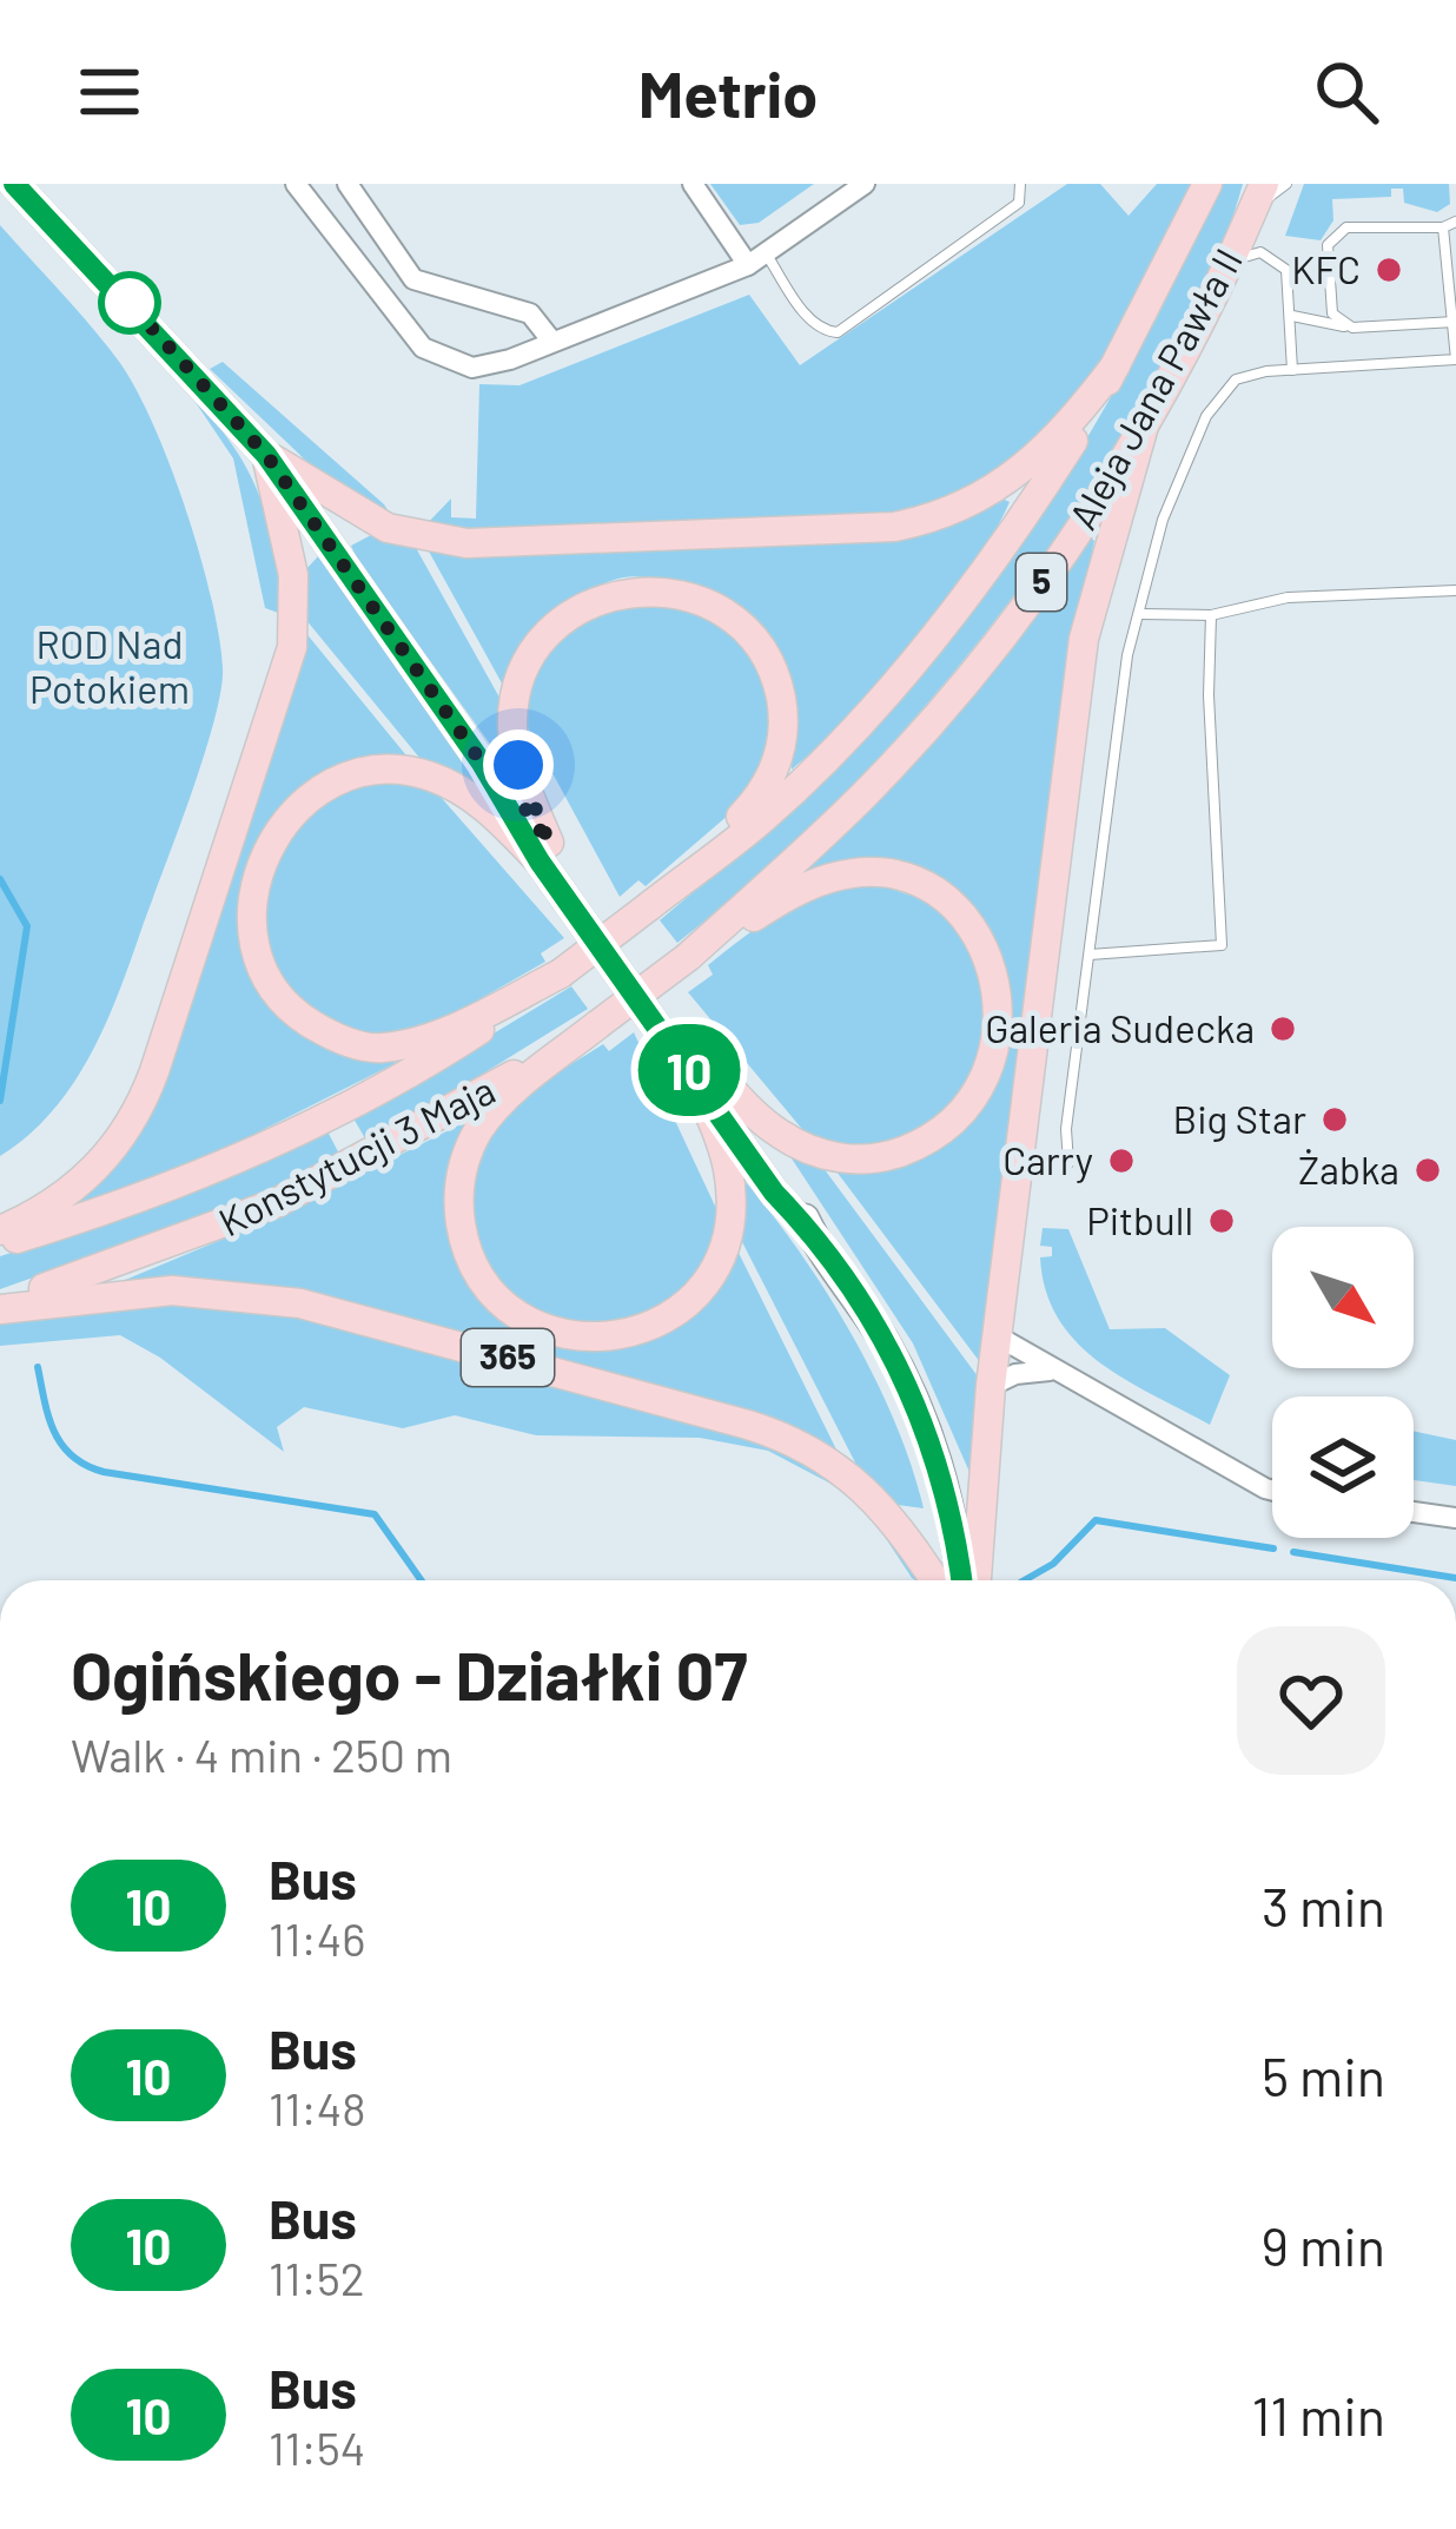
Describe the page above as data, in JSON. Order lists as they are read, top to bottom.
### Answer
{
  "streets": {
    "main road": [
      "Aleja Jana Pawła II",
      "5",
      "Konstytucji 3 Maja",
      "365"
    ]
  },
  "crossings": [
    ["Aleja Jana Pawła II", "Konstytucji 3 Maja"],
    ["Konstytucji 3 Maja", "365"]
  ],
  "parks": ["ROD Nad Potokiem"],
  "places": [
    "KFC",
    "Galeria Sudecka",
    "Big Star",
    "Carry",
    "Żabka",
    "Pitbull"
  ],
  "lines": ["bus line 10"],
  "north": "bottom right",
  "page": {
    "header": "Metrio",
    "on_map": "10",
    "heading": ["Ogińskiego - Działki 07", "Walk · 4 min · 250 m"],
    "list": [
      {
        "mark": "10",
        "name": "Bus",
        "note": "11:46",
        "value": "3 min"
      },
      {
        "mark": "10",
        "name": "Bus",
        "note": "11:48",
        "value": "5 min"
      },
      {
        "mark": "10",
        "name": "Bus",
        "note": "11:52",
        "value": "9 min"
      },
      {
        "mark": "10",
        "name": "Bus",
        "note": "11:54",
        "value": "11 min"
      }
    ]
  }
}
